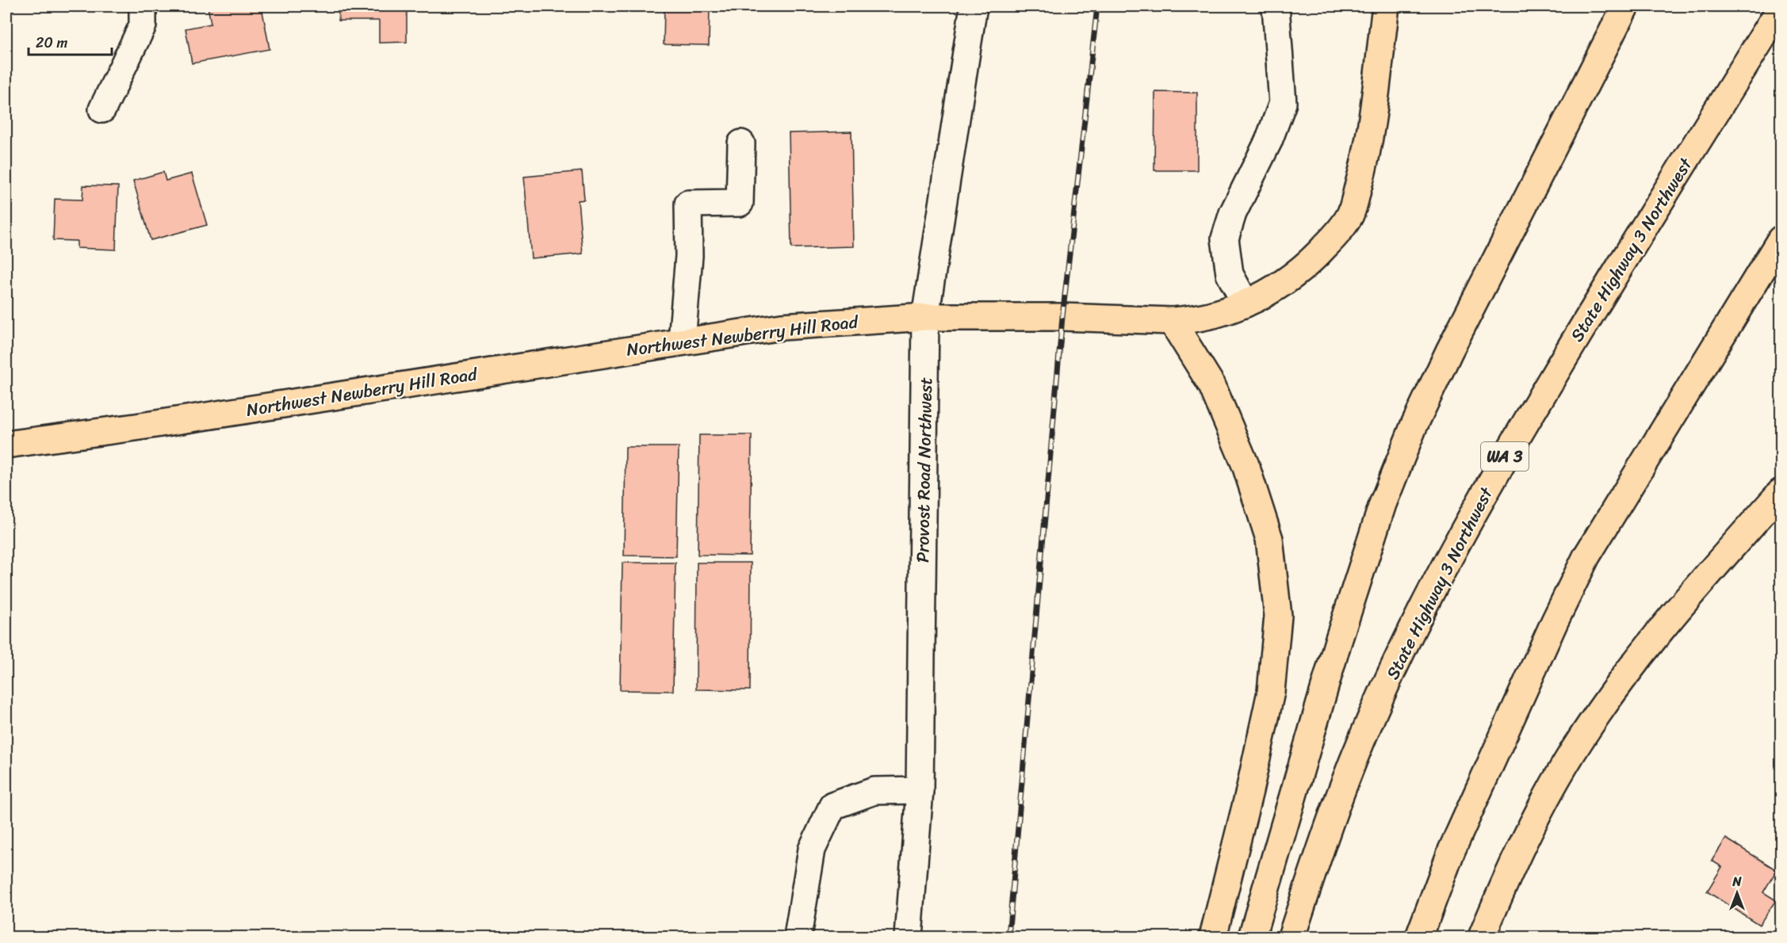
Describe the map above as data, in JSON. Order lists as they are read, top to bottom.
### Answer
{
  "streets": {
    "main road": ["State Highway 3 Northwest", "Northwest Newberry Hill Road", "WA 3"],
    "street": ["Provost Road Northwest"]
  },
  "crossings": [
    ["Northwest Newberry Hill Road", "Provost Road Northwest"]
  ],
  "scale_bar": "20 m",
  "north": "top"
}
